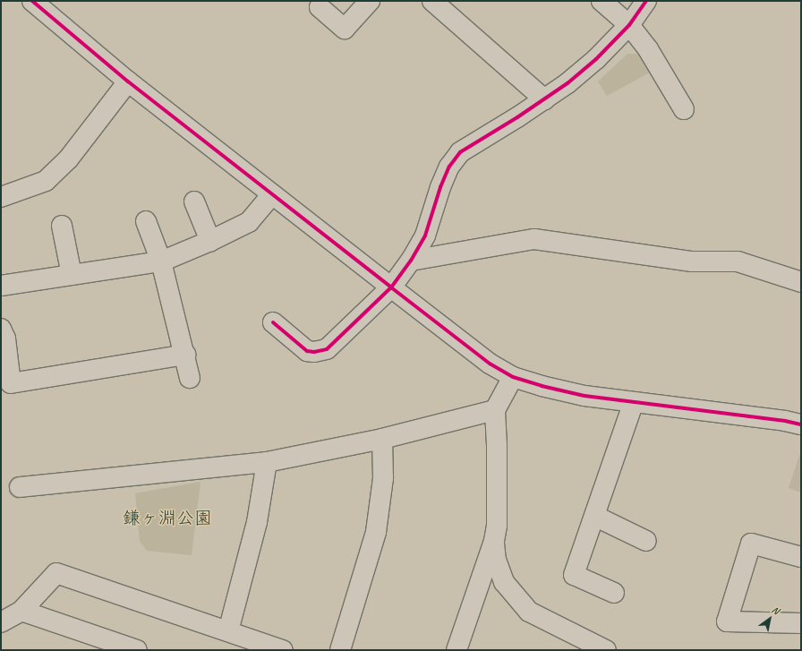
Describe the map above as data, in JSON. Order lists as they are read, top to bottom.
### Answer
{
  "parks": ["鎌ヶ淵公園"],
  "north": "top right"
}
